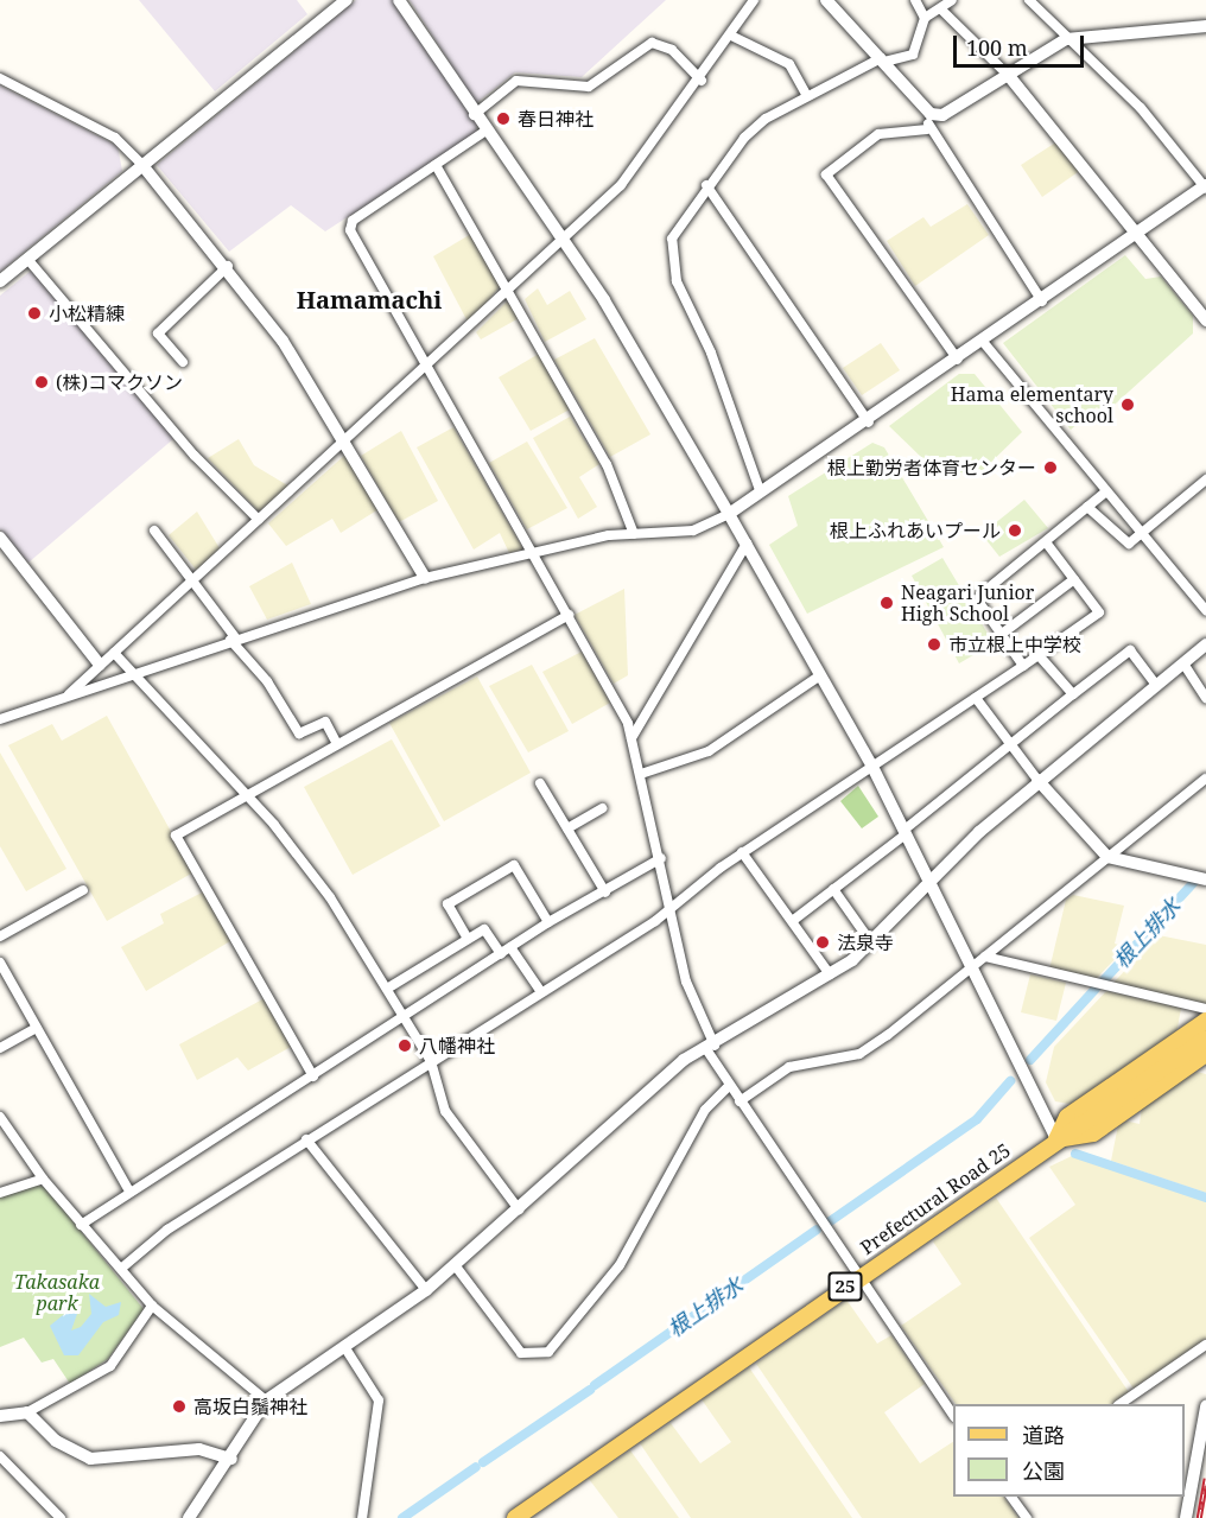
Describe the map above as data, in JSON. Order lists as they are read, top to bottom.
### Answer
{
  "streets": {
    "main road": ["Prefectural Road 25", "25"]
  },
  "districts": ["Hamamachi"],
  "water": ["根上排水"],
  "parks": ["Takasaka park"],
  "places": [
    "春日神社",
    "小松精練",
    "(株)コマクソン",
    "Hama elementary school",
    "根上勤労者体育センター",
    "根上ふれあいプール",
    "Neagari Junior High School",
    "市立根上中学校",
    "法泉寺",
    "八幡神社",
    "高坂白鬚神社"
  ],
  "legend": ["道路", "公園"],
  "scale_bar": "100 m"
}
